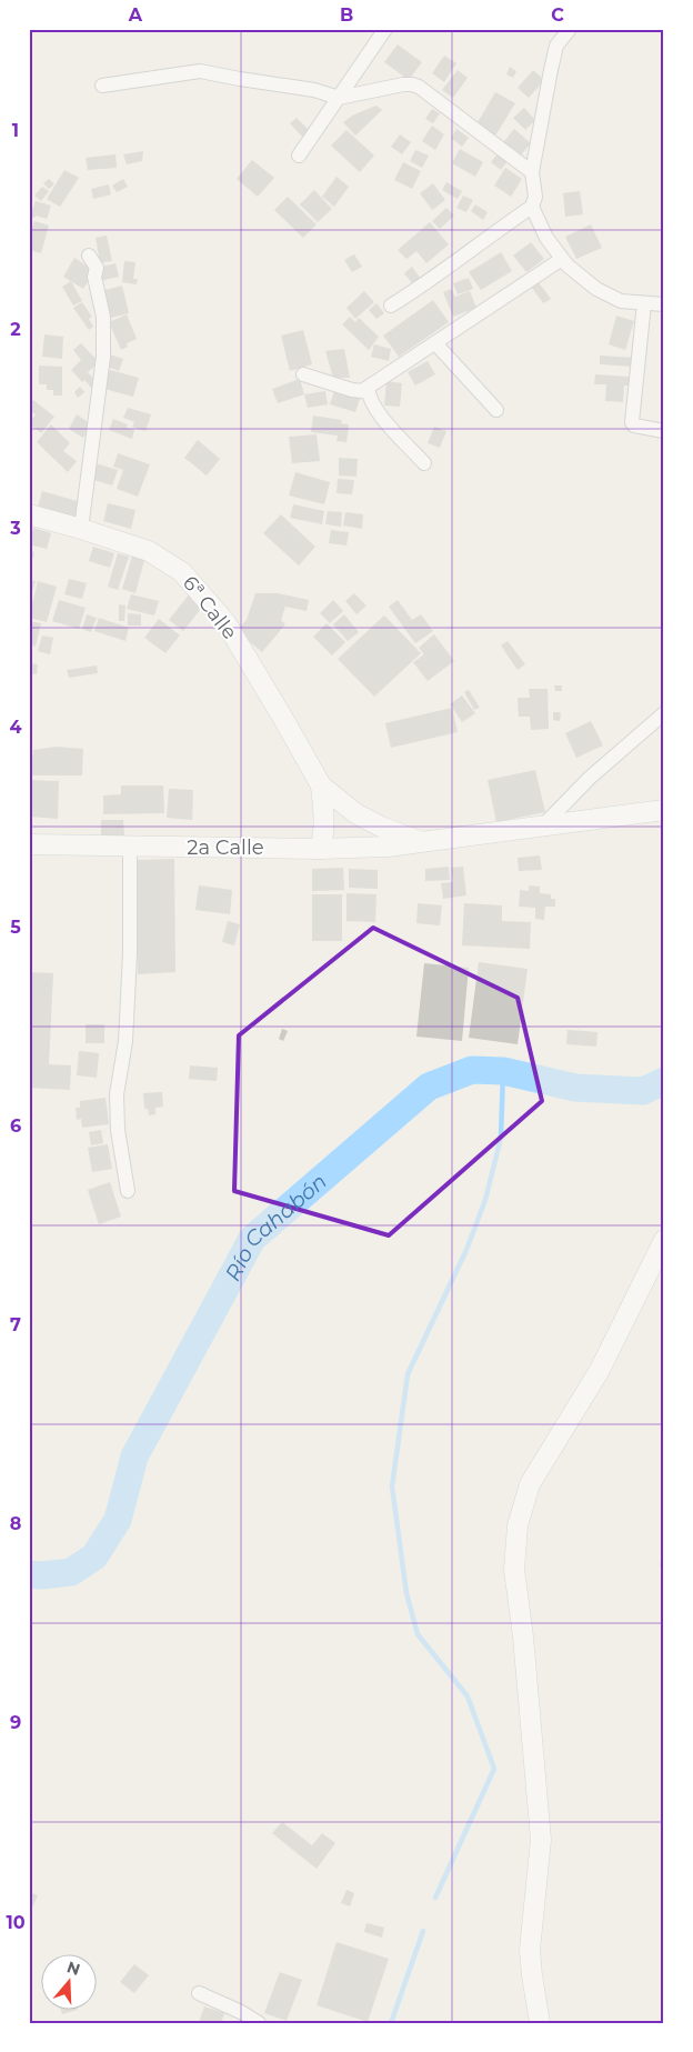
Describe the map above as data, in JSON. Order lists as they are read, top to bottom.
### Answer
{
  "streets": {
    "main road": ["6ª Calle", "2a Calle"]
  },
  "crossings": [
    ["6ª Calle", "2a Calle"]
  ],
  "water": ["Río Cahabón"],
  "north": "top",
  "grid": {
    "columns": ["A", "B", "C"],
    "rows": [
      "1",
      "2",
      "3",
      "4",
      "5",
      "6",
      "7",
      "8",
      "9",
      "10"
    ]
  }
}
